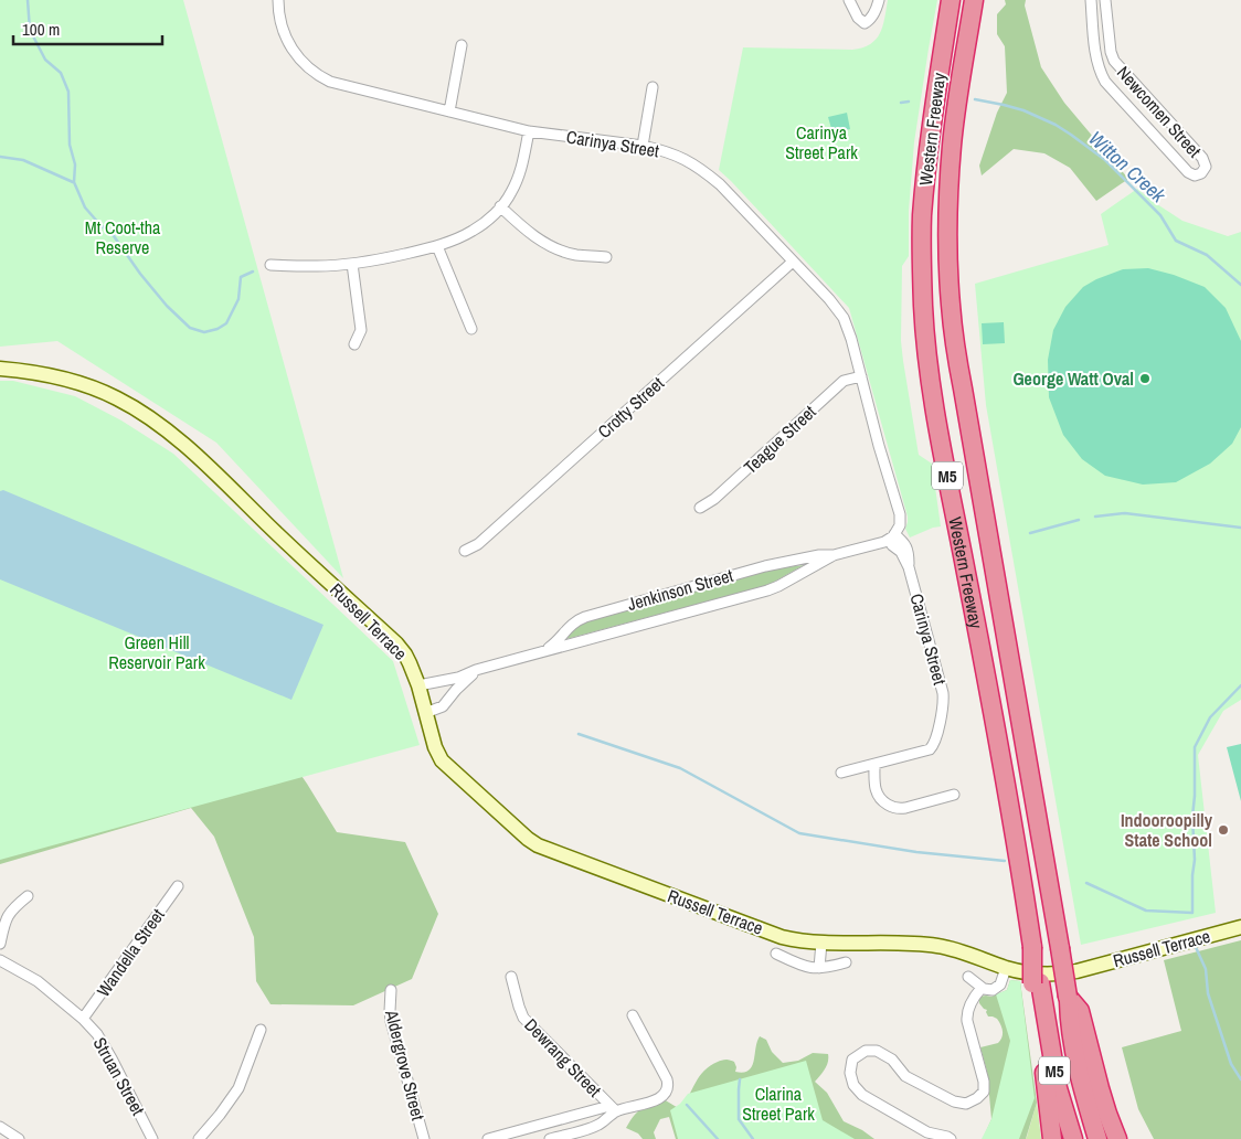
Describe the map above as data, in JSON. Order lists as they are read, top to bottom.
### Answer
{
  "streets": {
    "highway": ["Western Freeway", "M5"],
    "main road": ["Russell Terrace"],
    "street": [
      "Newcomen Street",
      "Carinya Street",
      "Crotty Street",
      "Teague Street",
      "Jenkinson Street",
      "Wandella Street",
      "Dewrang Street",
      "Aldergrove Street",
      "Struan Street"
    ]
  },
  "crossings": [
    ["Carinya Street", "Crotty Street"],
    ["Carinya Street", "Teague Street"],
    ["Carinya Street", "Jenkinson Street"],
    ["Jenkinson Street", "Russell Terrace"],
    ["Wandella Street", "Struan Street"]
  ],
  "water": ["Witton Creek"],
  "parks": [
    "Carinya Street Park",
    "Mt Coot-tha Reserve",
    "Green Hill Reservoir Park",
    "Clarina Street Park"
  ],
  "places": ["George Watt Oval", "Indooroopilly State School"],
  "scale_bar": "100 m"
}
